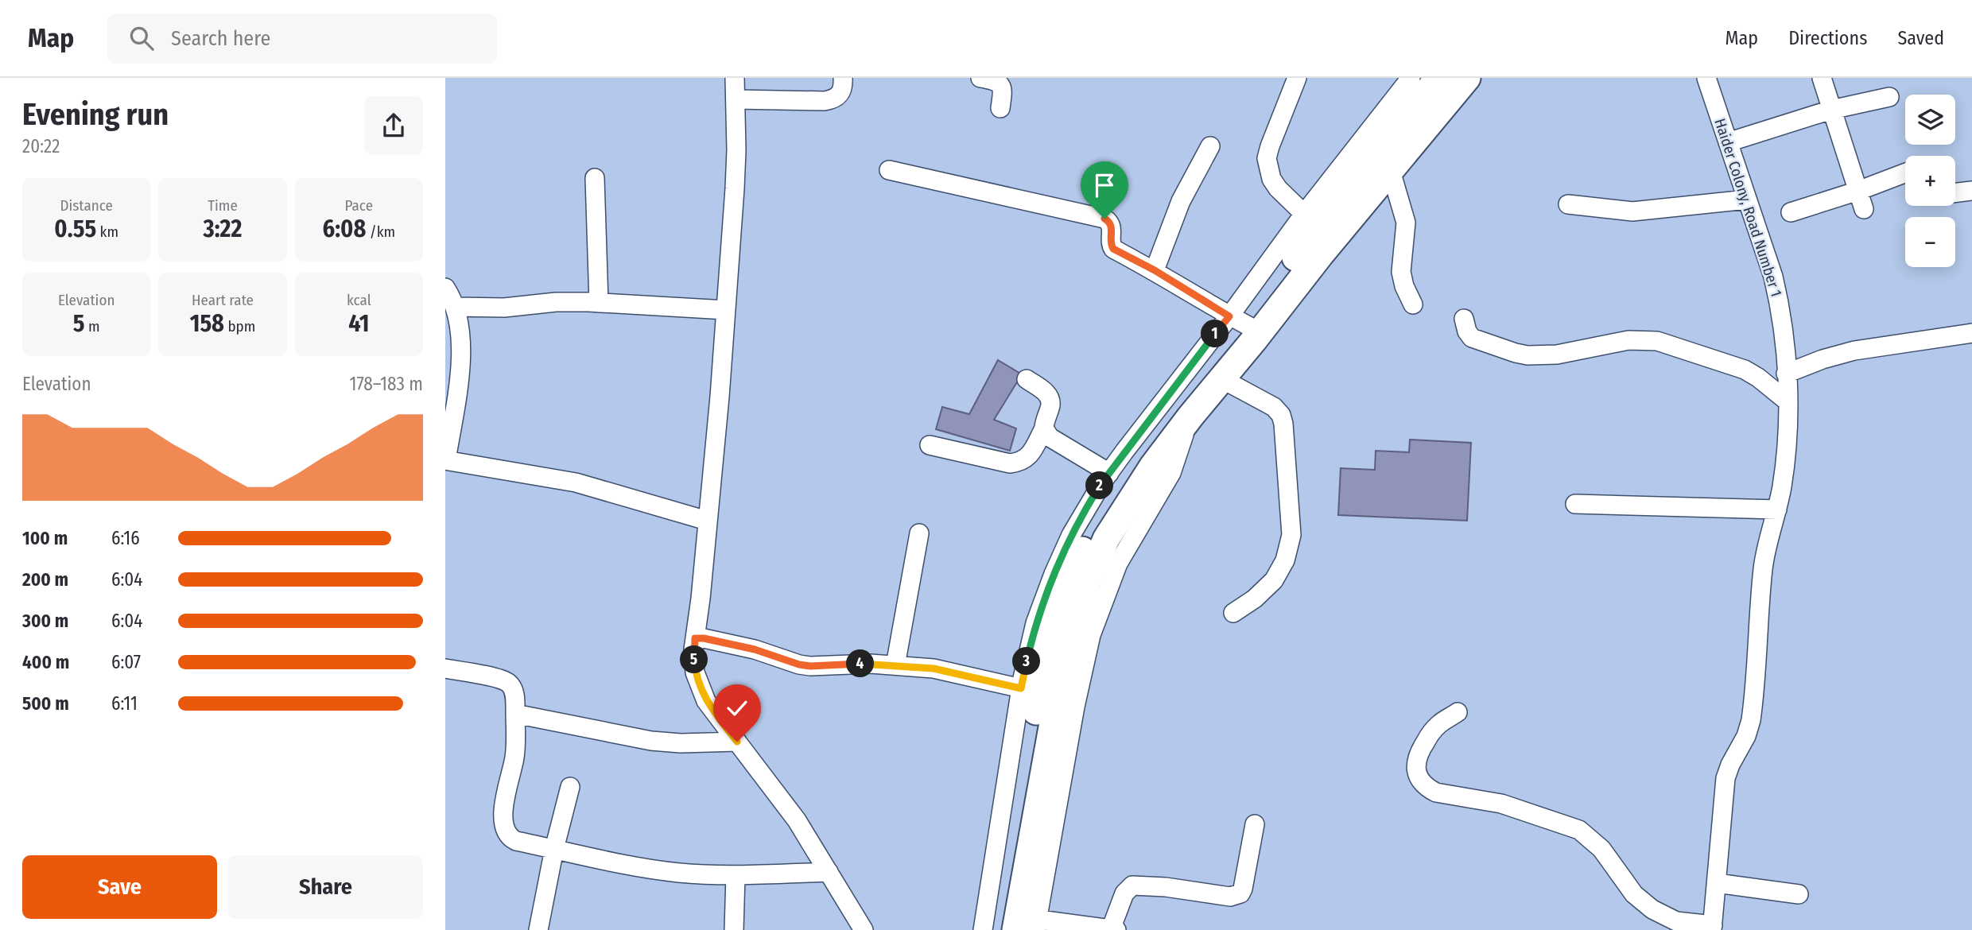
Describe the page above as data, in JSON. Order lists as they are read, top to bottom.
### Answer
{
  "streets": {
    "street": ["Haider Colony, Road Number 1"]
  },
  "page": {
    "header": "Map",
    "search": "Search here",
    "nav": ["Map", "Directions", "Saved"],
    "heading": ["Evening run", "20:22"],
    "map_buttons": ["+", "−"],
    "stats": [
      ["Distance", "0.55 km"],
      ["Time", "3:22"],
      ["Pace", "6:08 /km"],
      ["Elevation", "5 m"],
      ["Heart rate", "158 bpm"],
      ["kcal", "41"]
    ],
    "pins": [
      "1",
      "2",
      "5",
      "3",
      "4"
    ],
    "chart": ["Elevation", "178–183 m"],
    "list": [
      {
        "name": "100 m",
        "note": "6:16"
      },
      {
        "name": "200 m",
        "note": "6:04"
      },
      {
        "name": "300 m",
        "note": "6:04"
      },
      {
        "name": "400 m",
        "note": "6:07"
      },
      {
        "name": "500 m",
        "note": "6:11"
      }
    ],
    "buttons": ["Save", "Share"]
  }
}
